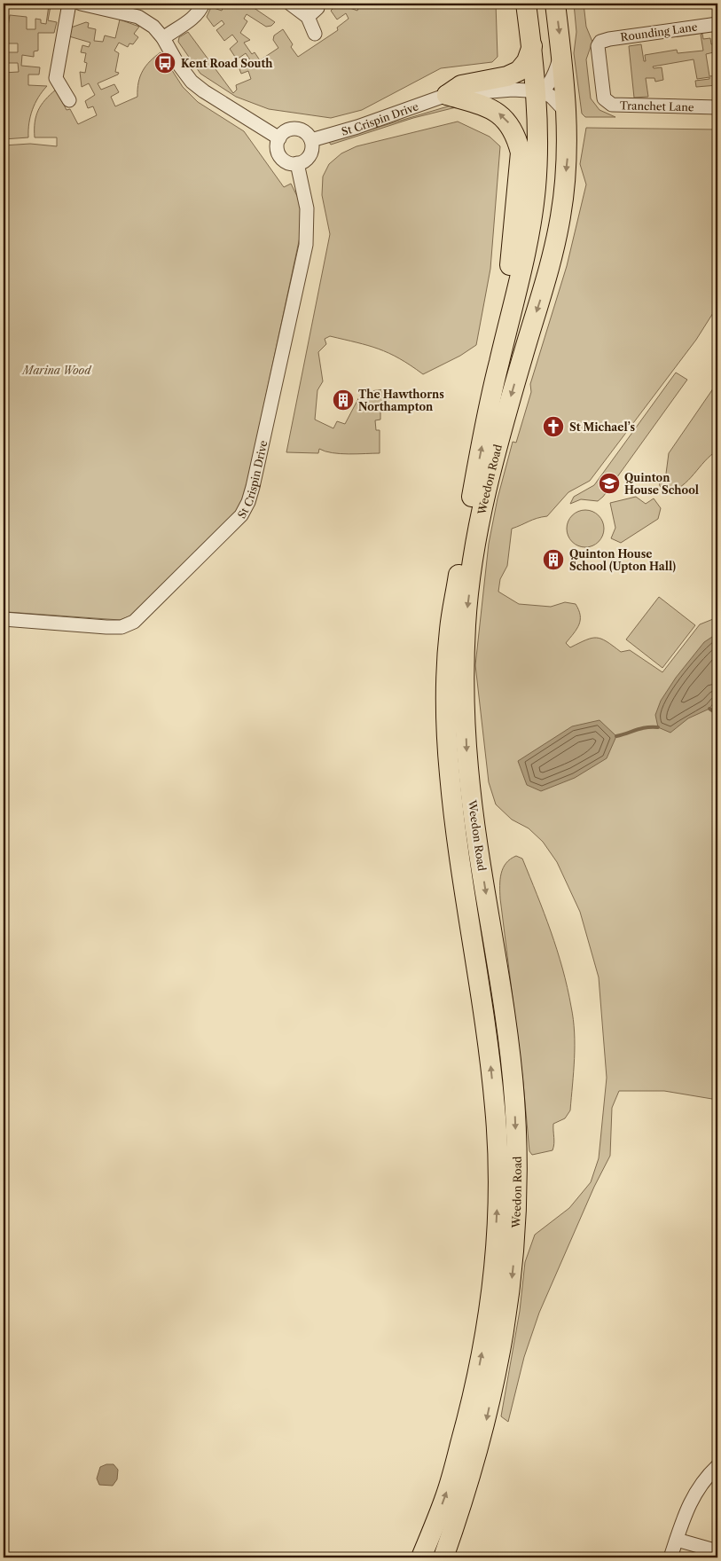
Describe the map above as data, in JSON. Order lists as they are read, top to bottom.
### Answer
{
  "streets": {
    "highway": ["Weedon Road"],
    "street": ["Rounding Lane", "Tranchet Lane", "St Crispin Drive"]
  },
  "crossings": [
    ["Rounding Lane", "Tranchet Lane"],
    ["St Crispin Drive", "Weedon Road"]
  ],
  "parks": ["Marina Wood"],
  "places": {
    "bus stop": ["Kent Road South"],
    "building": ["The Hawthorns Northampton", "Quinton House School (Upton Hall)"],
    "church": ["St Michael’s"],
    "school or university": ["Quinton House School"]
  }
}
